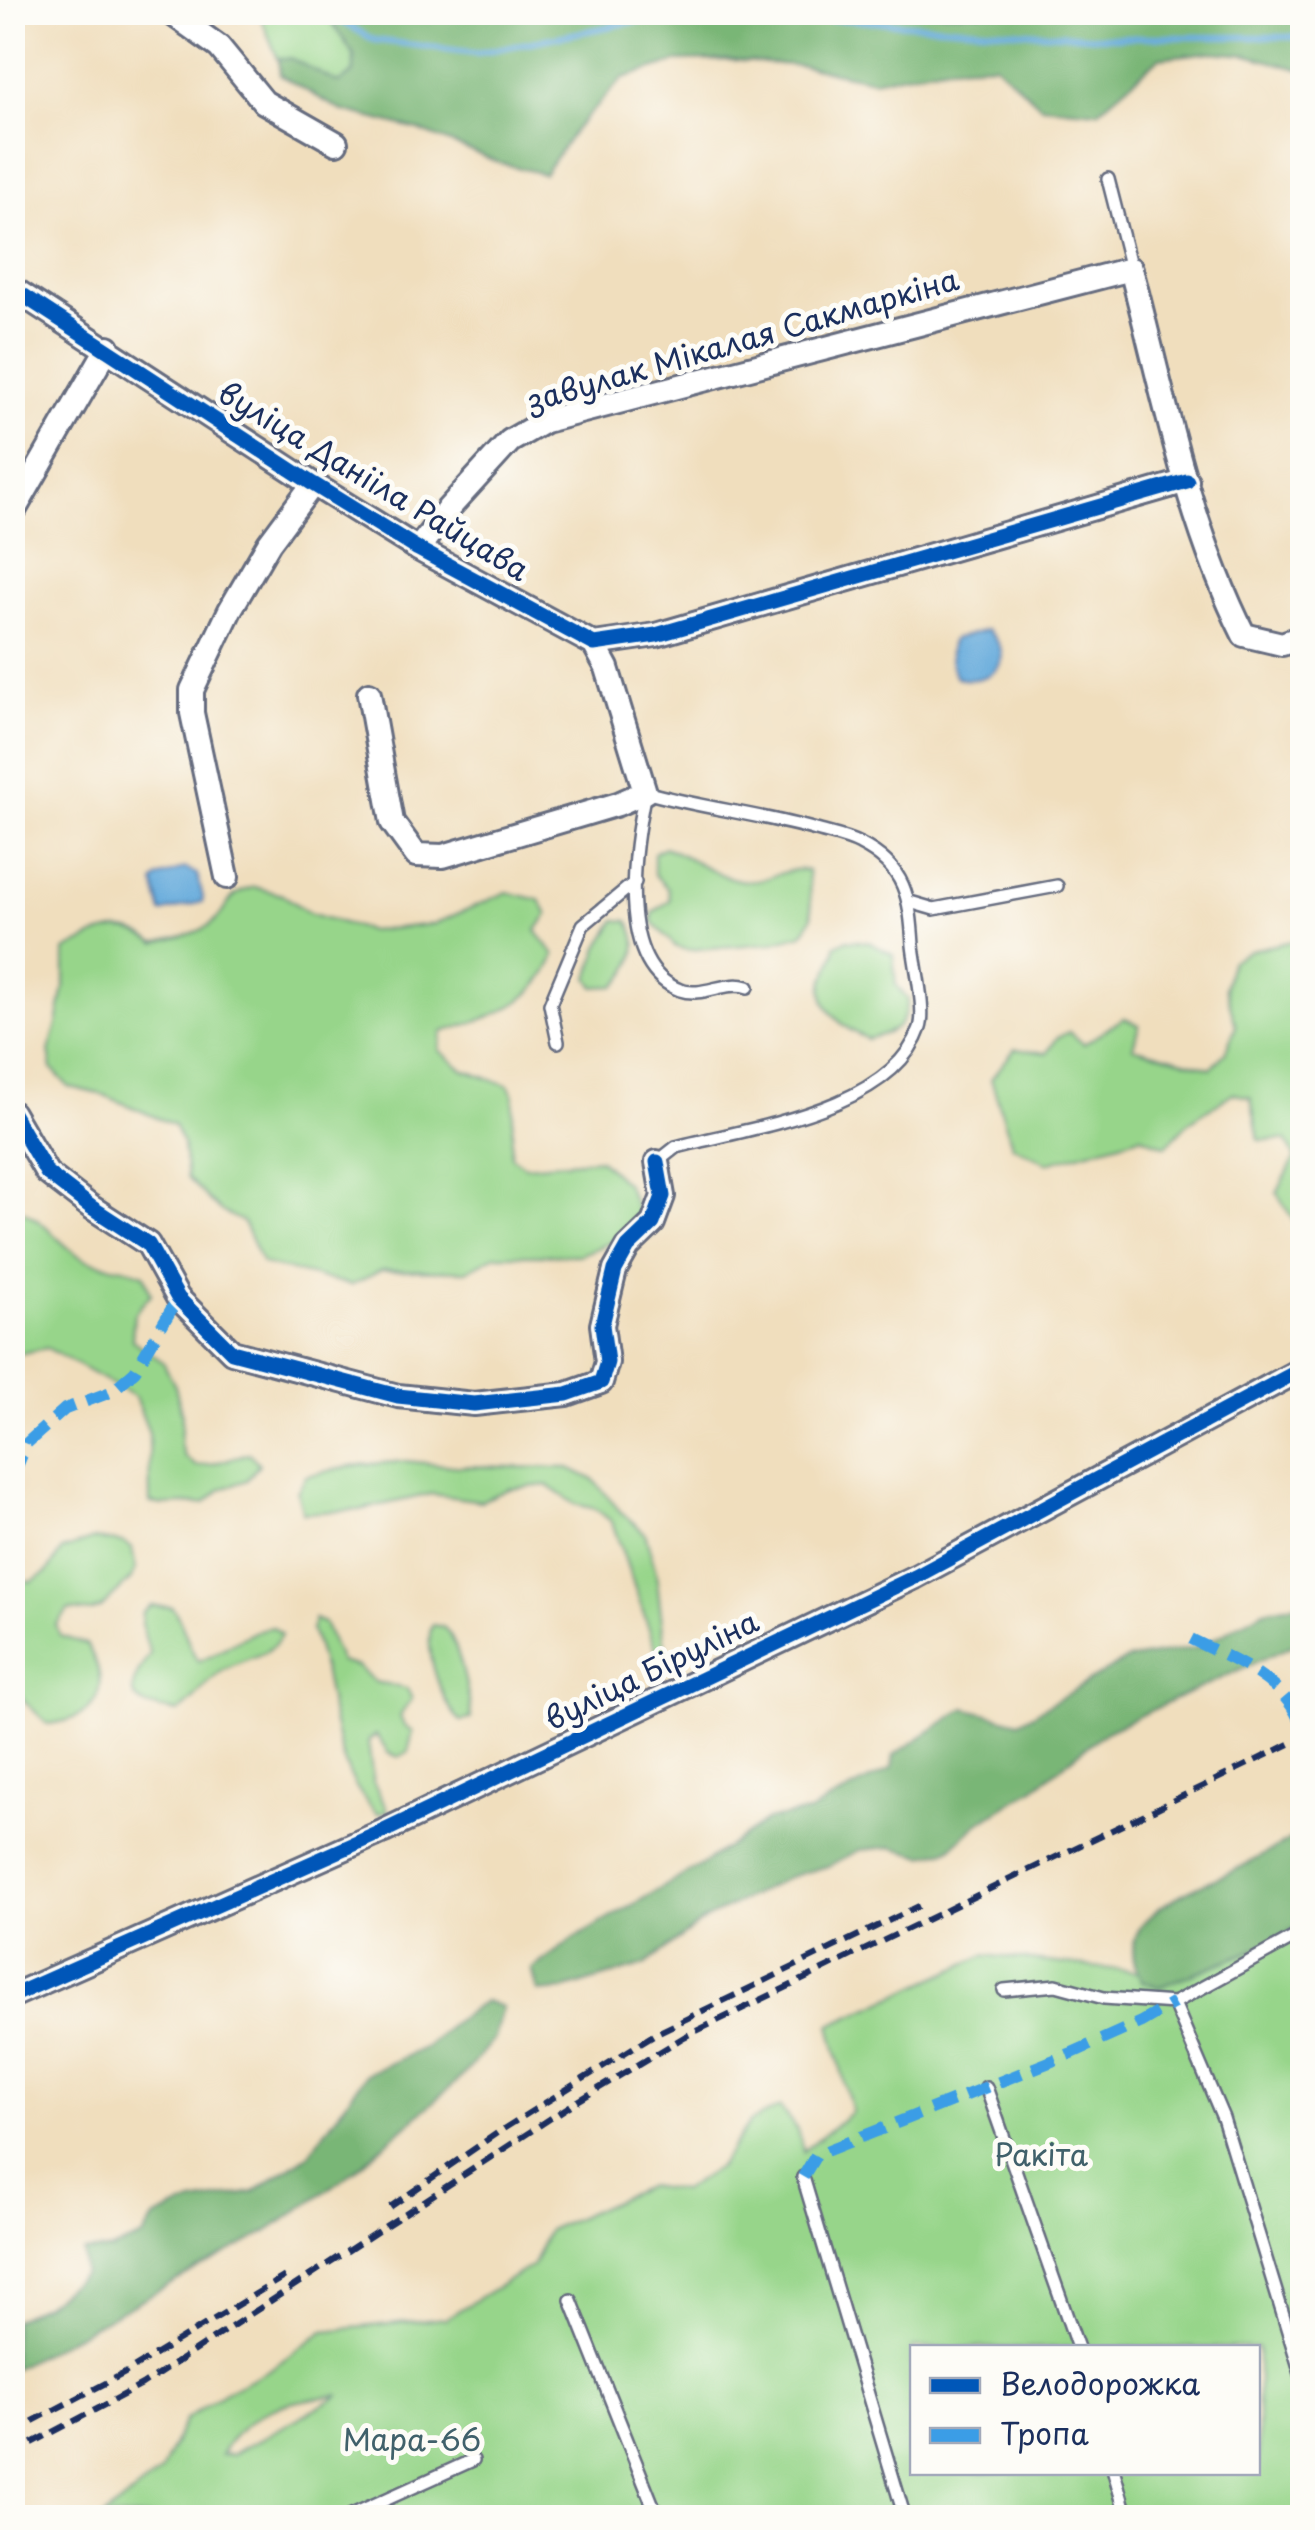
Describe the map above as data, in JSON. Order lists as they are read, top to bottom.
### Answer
{
  "streets": {
    "street": ["завулак Мікалая Сакмаркіна", "вуліца Данііла Райцава", "вуліца Біруліна"]
  },
  "crossings": [
    ["завулак Мікалая Сакмаркіна", "вуліца Данііла Райцава"]
  ],
  "parks": ["Ракіта", "Мара-66"],
  "legend": ["Велодорожка", "Тропа"]
}
